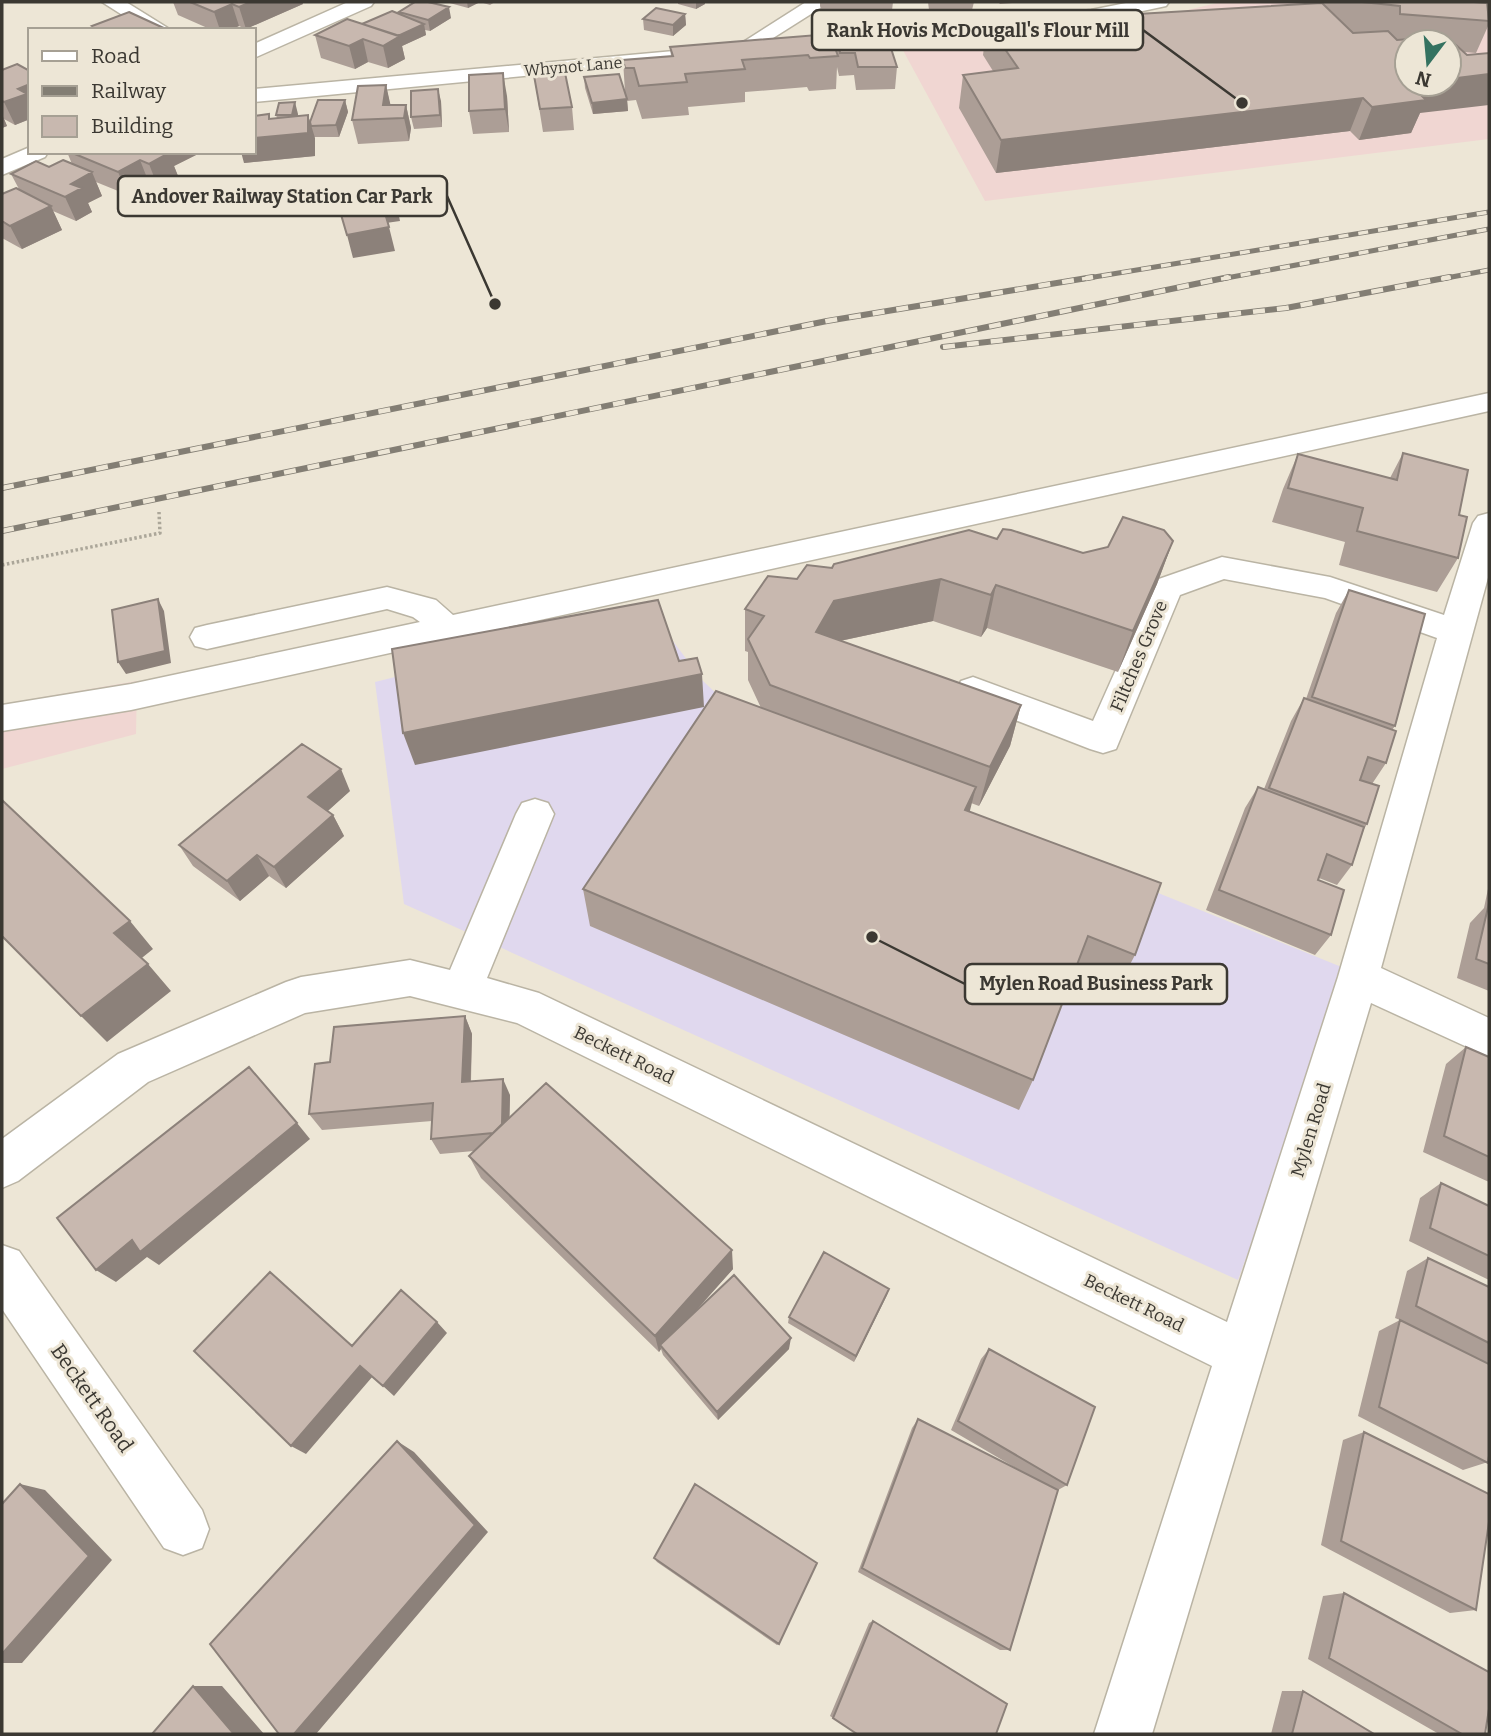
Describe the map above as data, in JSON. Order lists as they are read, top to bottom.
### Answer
{
  "streets": {
    "street": [
      "Whynot Lane",
      "Filtches Grove",
      "Beckett Road",
      "Mylen Road"
    ]
  },
  "crossings": [
    ["Filtches Grove", "Mylen Road"],
    ["Beckett Road", "Mylen Road"]
  ],
  "places": ["Rank Hovis McDougall's Flour Mill", "Andover Railway Station Car Park", "Mylen Road Business Park"],
  "legend": ["Road", "Railway", "Building"],
  "north": "bottom"
}
